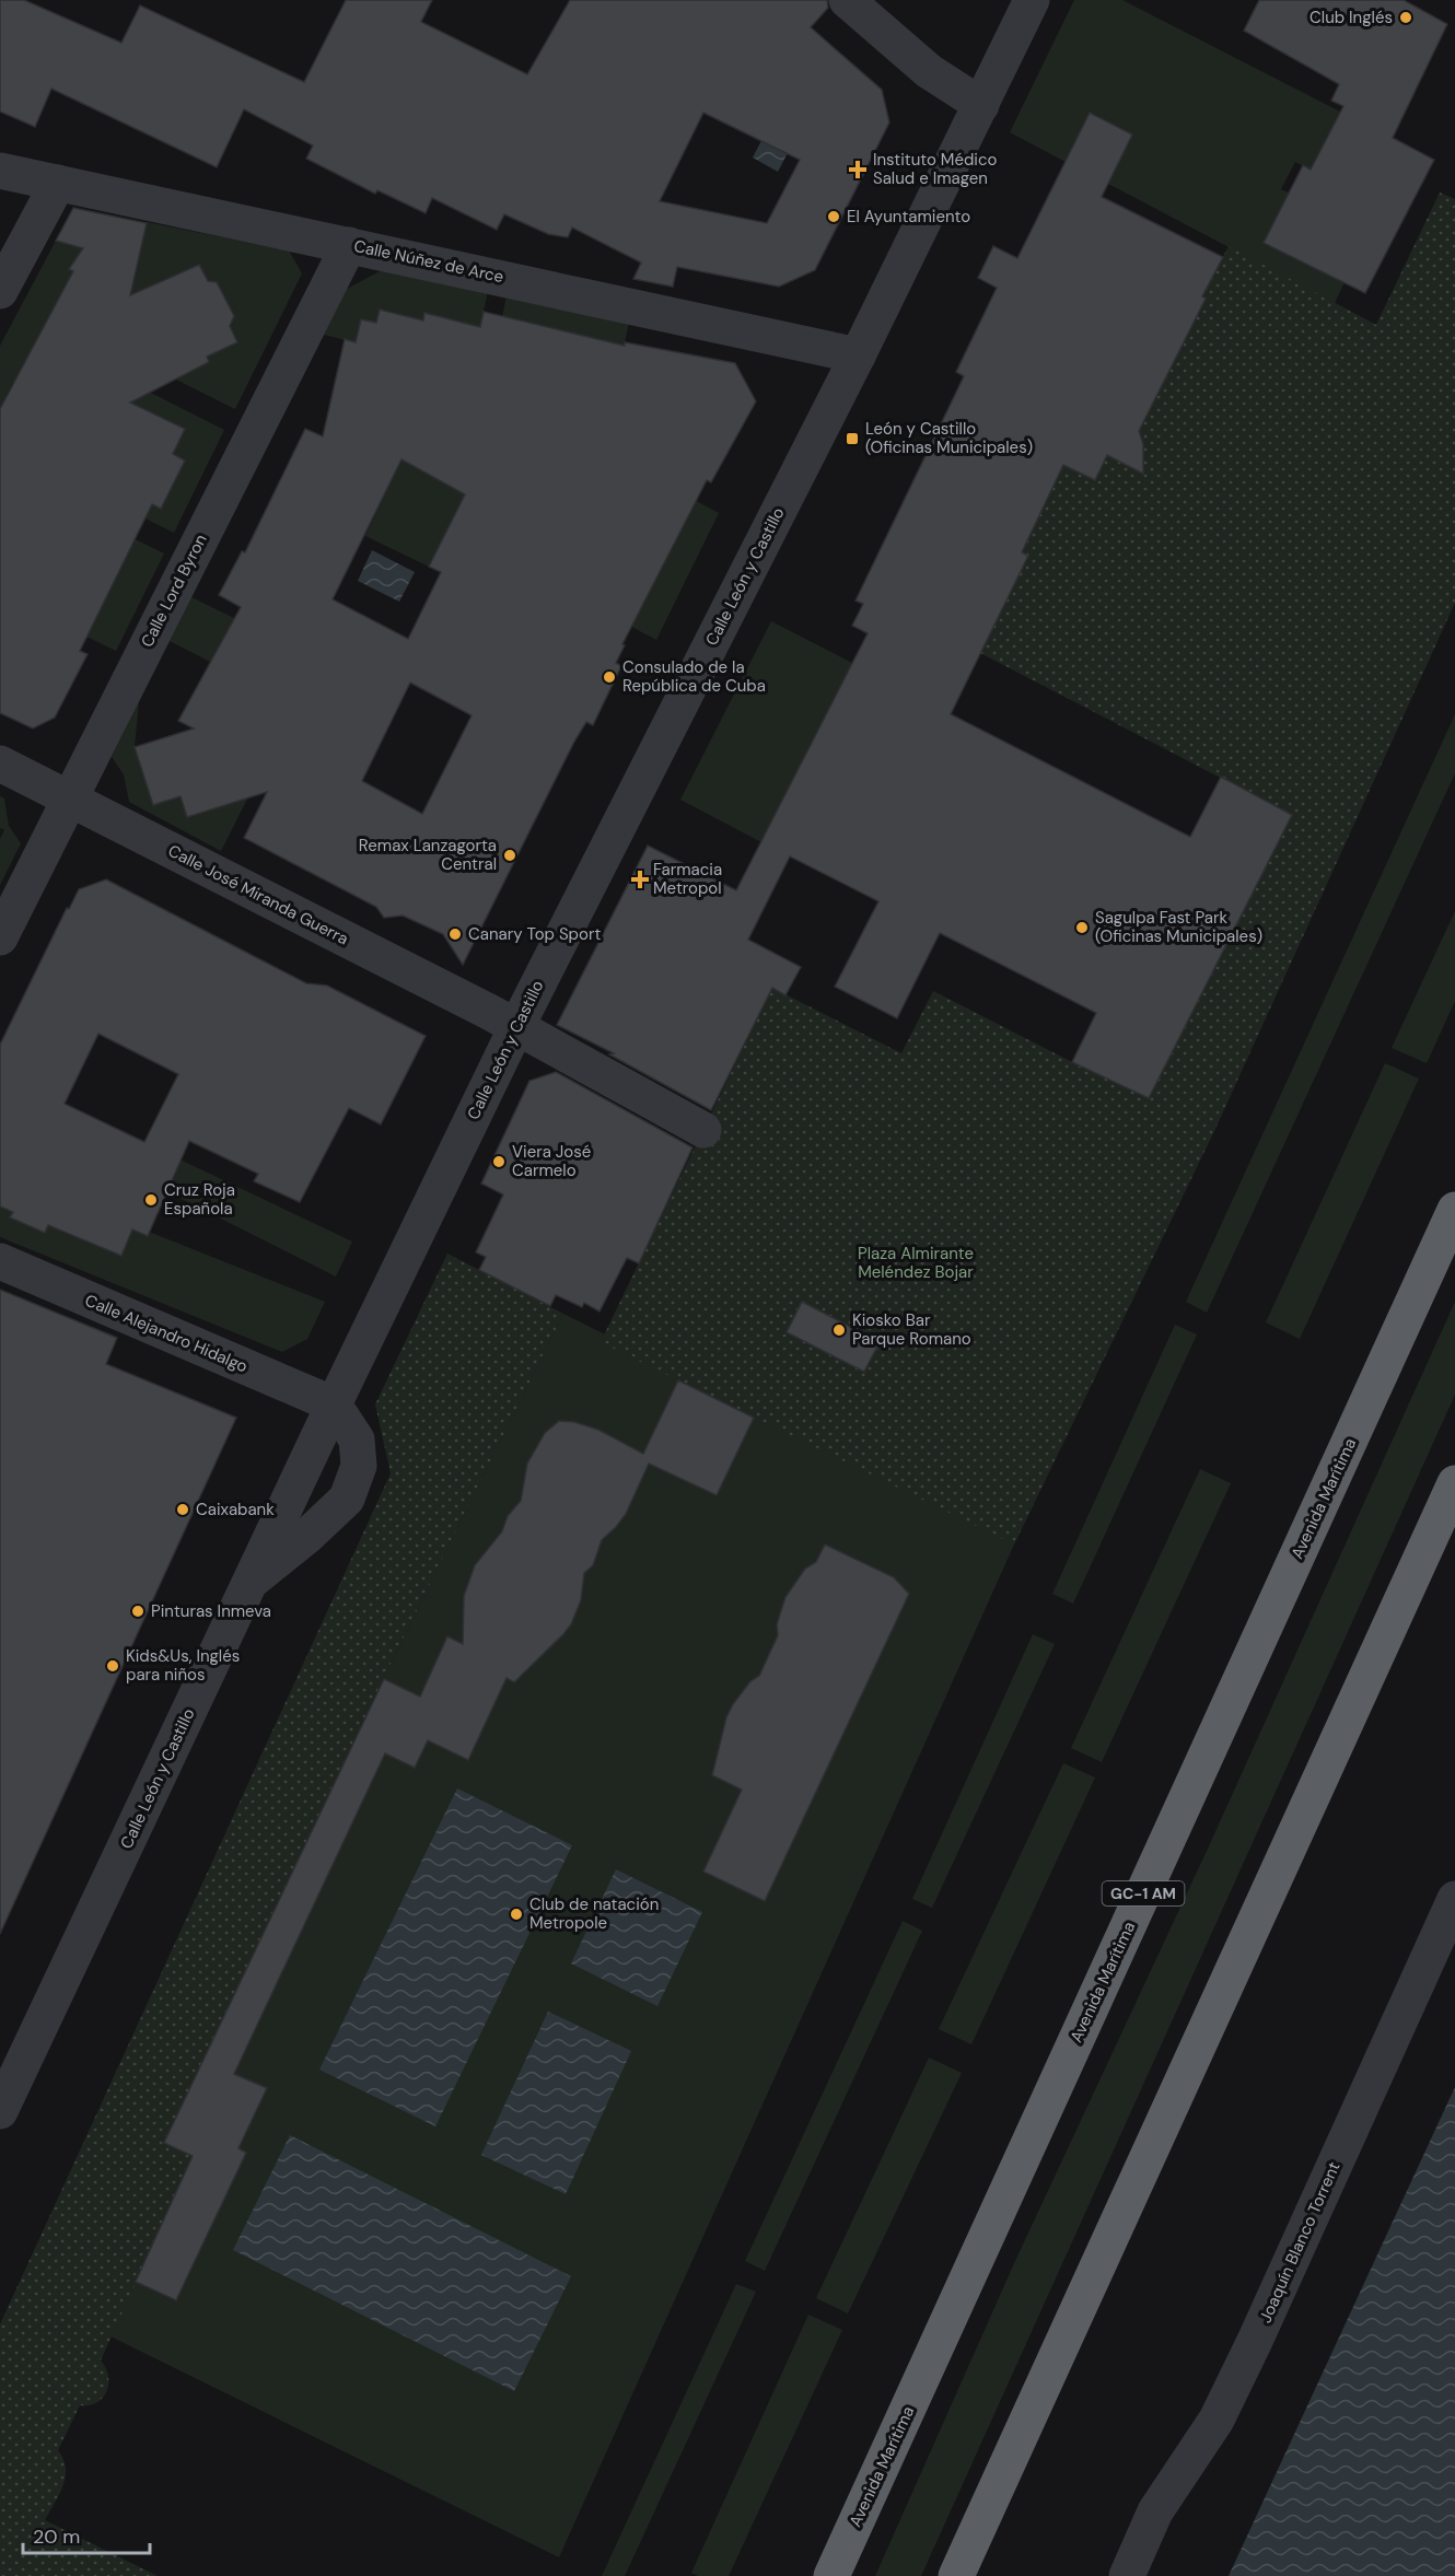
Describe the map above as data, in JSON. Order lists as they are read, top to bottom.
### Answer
{
  "streets": {
    "highway": ["Avenida Marítima", "GC-1 AM"],
    "street": [
      "Calle Núñez de Arce",
      "Calle León y Castillo",
      "Calle Lord Byron",
      "Calle José Miranda Guerra",
      "Calle Alejandro Hidalgo",
      "Joaquín Blanco Torrent"
    ]
  },
  "crossings": [
    ["Calle Núñez de Arce", "Calle León y Castillo"],
    ["Calle Núñez de Arce", "Calle Lord Byron"],
    ["Calle León y Castillo", "Calle José Miranda Guerra"],
    ["Calle León y Castillo", "Calle Alejandro Hidalgo"],
    ["Calle Lord Byron", "Calle José Miranda Guerra"]
  ],
  "parks": ["Plaza Almirante Meléndez Bojar"],
  "places": {
    "other": [
      "Club Inglés",
      "El Ayuntamiento",
      "Consulado de la República de Cuba",
      "Remax Lanzagorta Central",
      "Sagulpa Fast Park (Oficinas Municipales)",
      "Canary Top Sport",
      "Viera José Carmelo",
      "Cruz Roja Española",
      "Kiosko Bar Parque Romano",
      "Caixabank",
      "Pinturas Inmeva",
      "Kids&Us, Inglés para niños",
      "Club de natación Metropole"
    ],
    "health": ["Instituto Médico Salud e Imagen", "Farmacia Metropol"],
    "transit": ["León y Castillo (Oficinas Municipales)"]
  },
  "scale_bar": "20 m"
}
